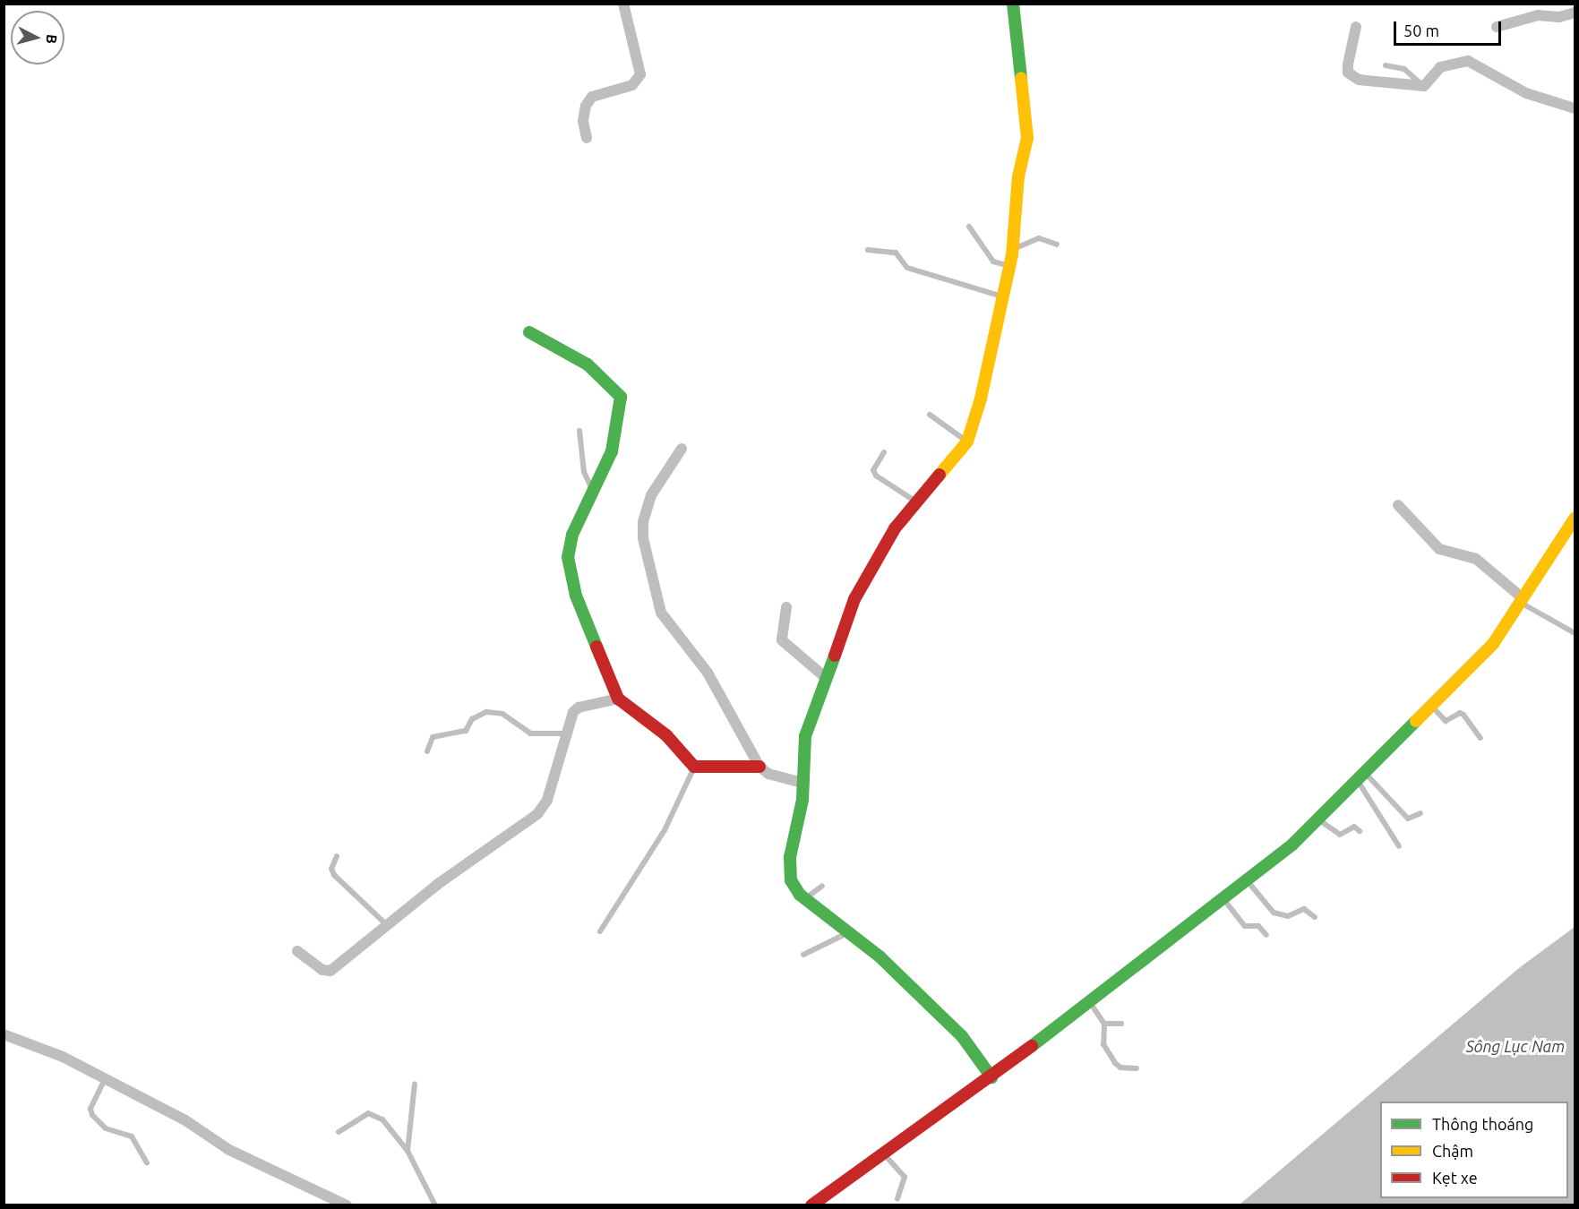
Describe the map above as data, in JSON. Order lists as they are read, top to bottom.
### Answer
{
  "water": ["Sông Lục Nam"],
  "legend": ["Thông thoáng", "Chậm", "Kẹt xe"],
  "scale_bar": "50 m",
  "north": "right"
}
